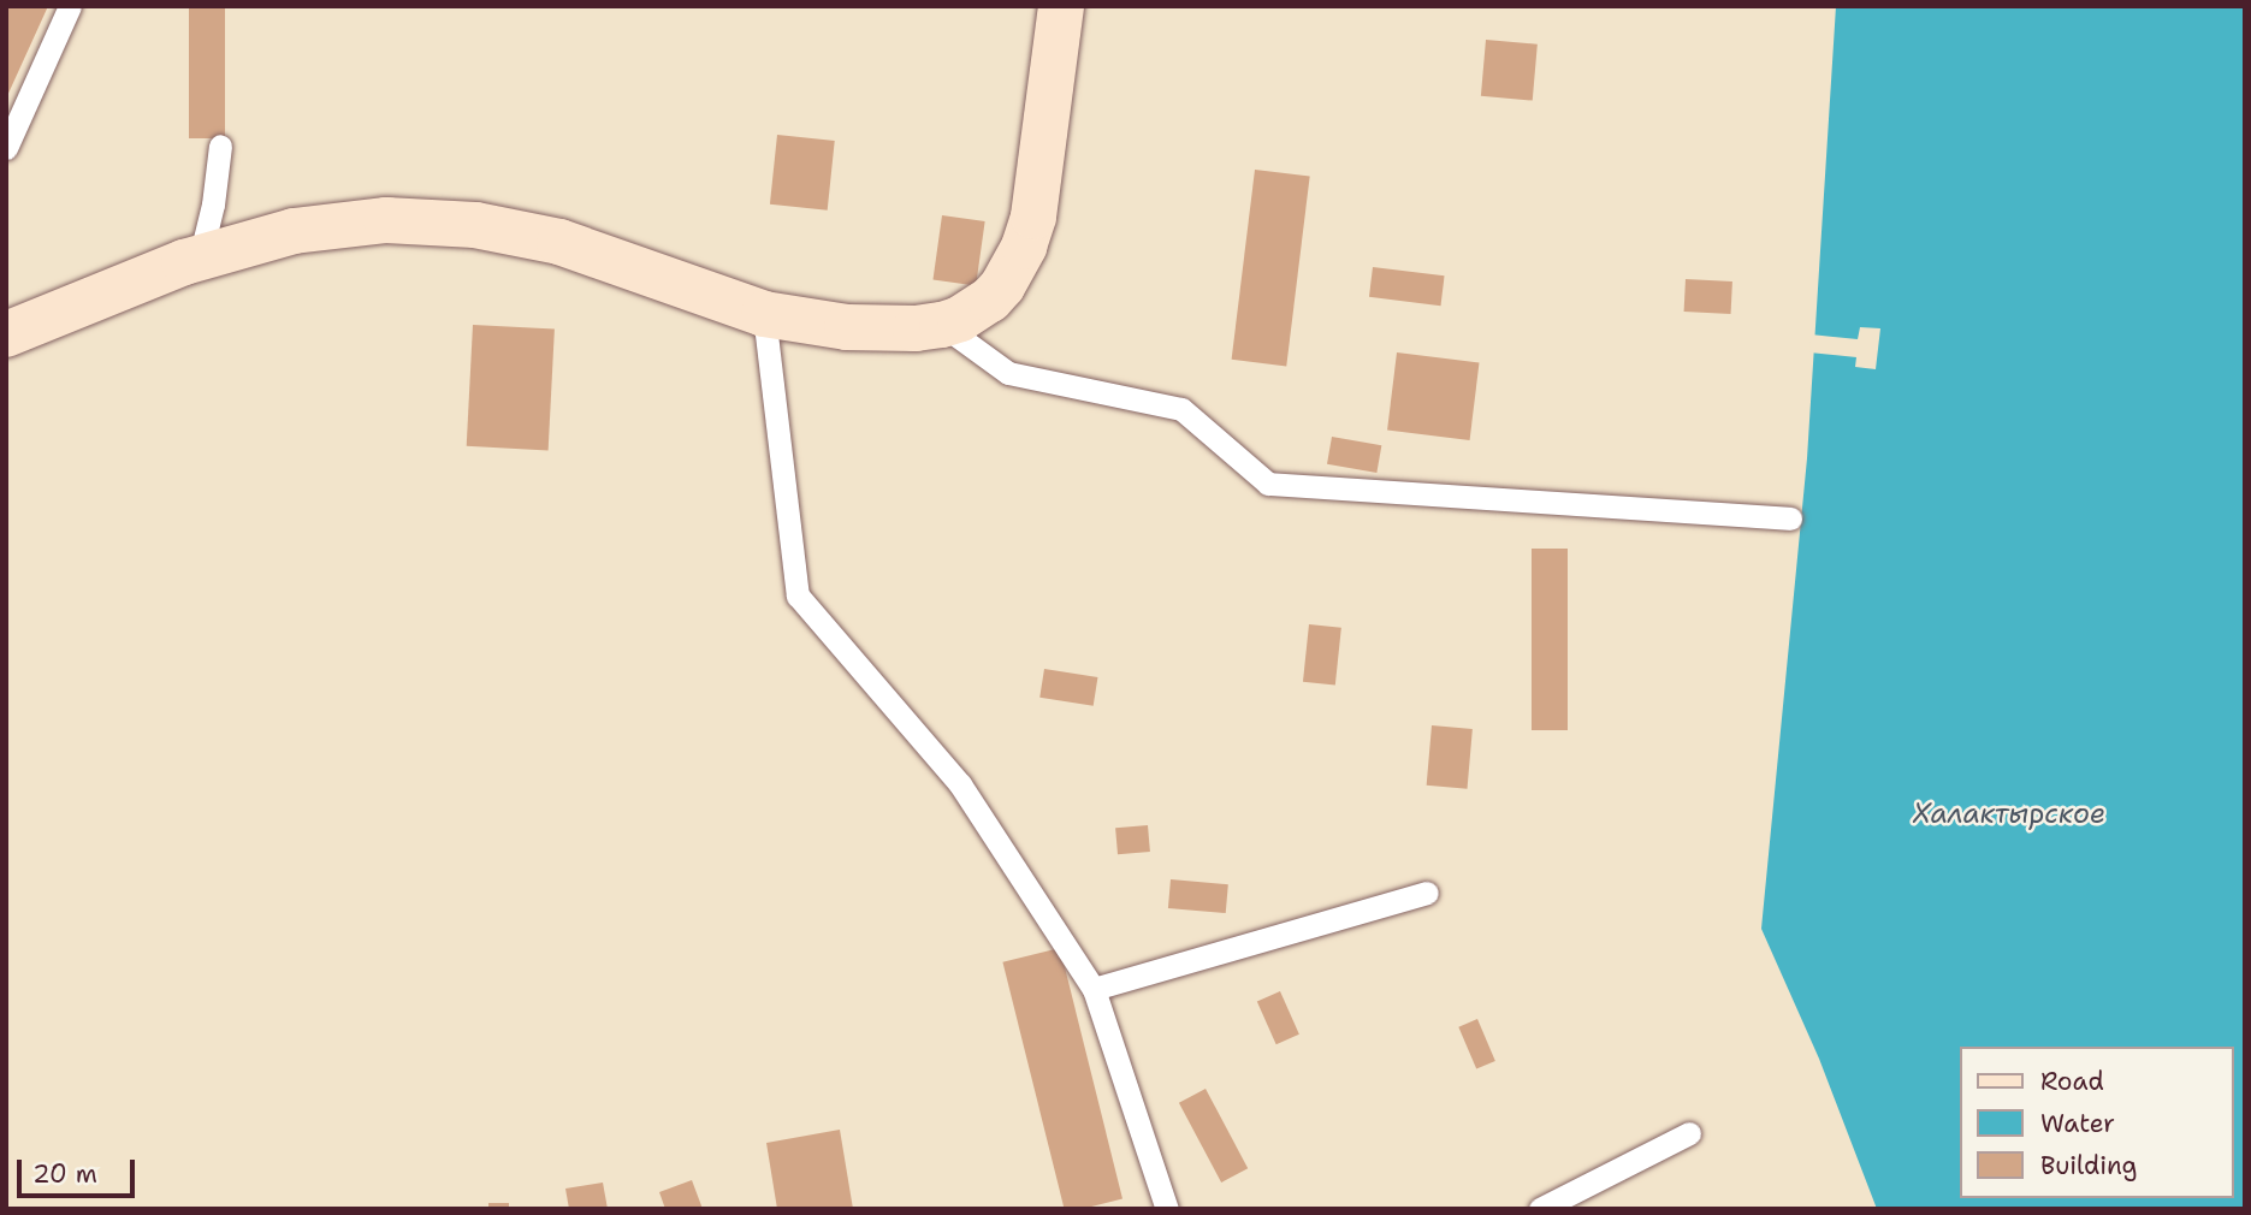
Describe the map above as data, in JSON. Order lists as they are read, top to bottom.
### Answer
{
  "water": ["Халактырское"],
  "legend": ["Road", "Water", "Building"],
  "scale_bar": "20 m"
}
